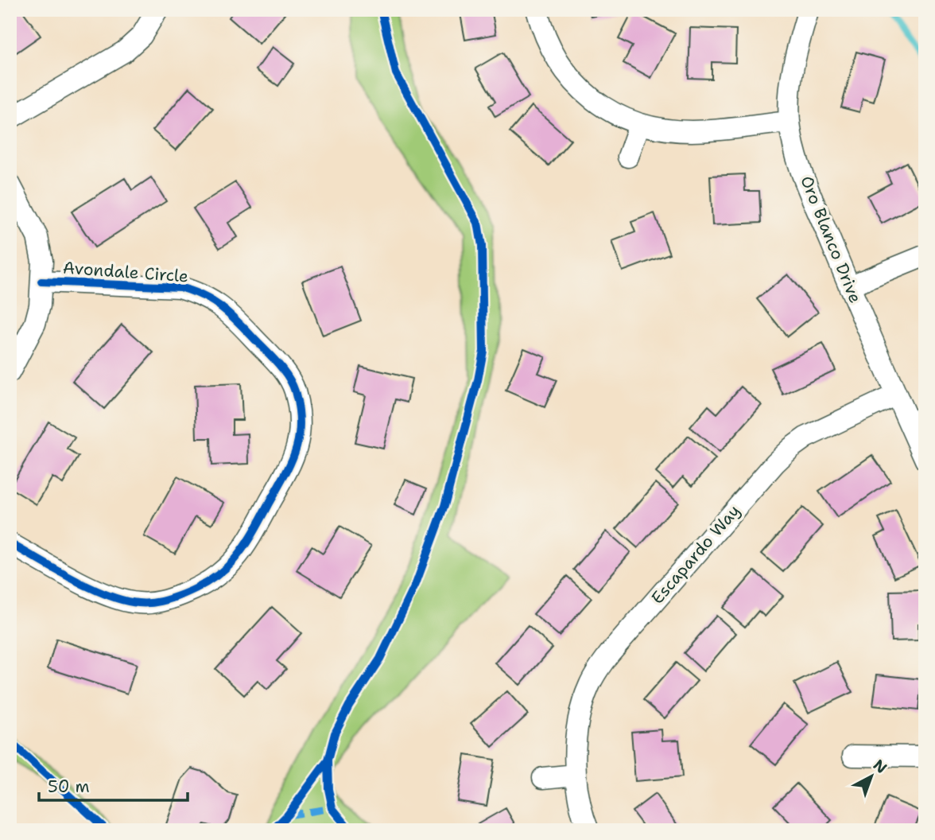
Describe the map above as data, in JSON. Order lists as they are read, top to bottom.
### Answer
{
  "streets": {
    "street": ["Oro Blanco Drive", "Avondale Circle", "Escapardo Way"]
  },
  "crossings": [
    ["Oro Blanco Drive", "Escapardo Way"]
  ],
  "scale_bar": "50 m",
  "north": "top right"
}
